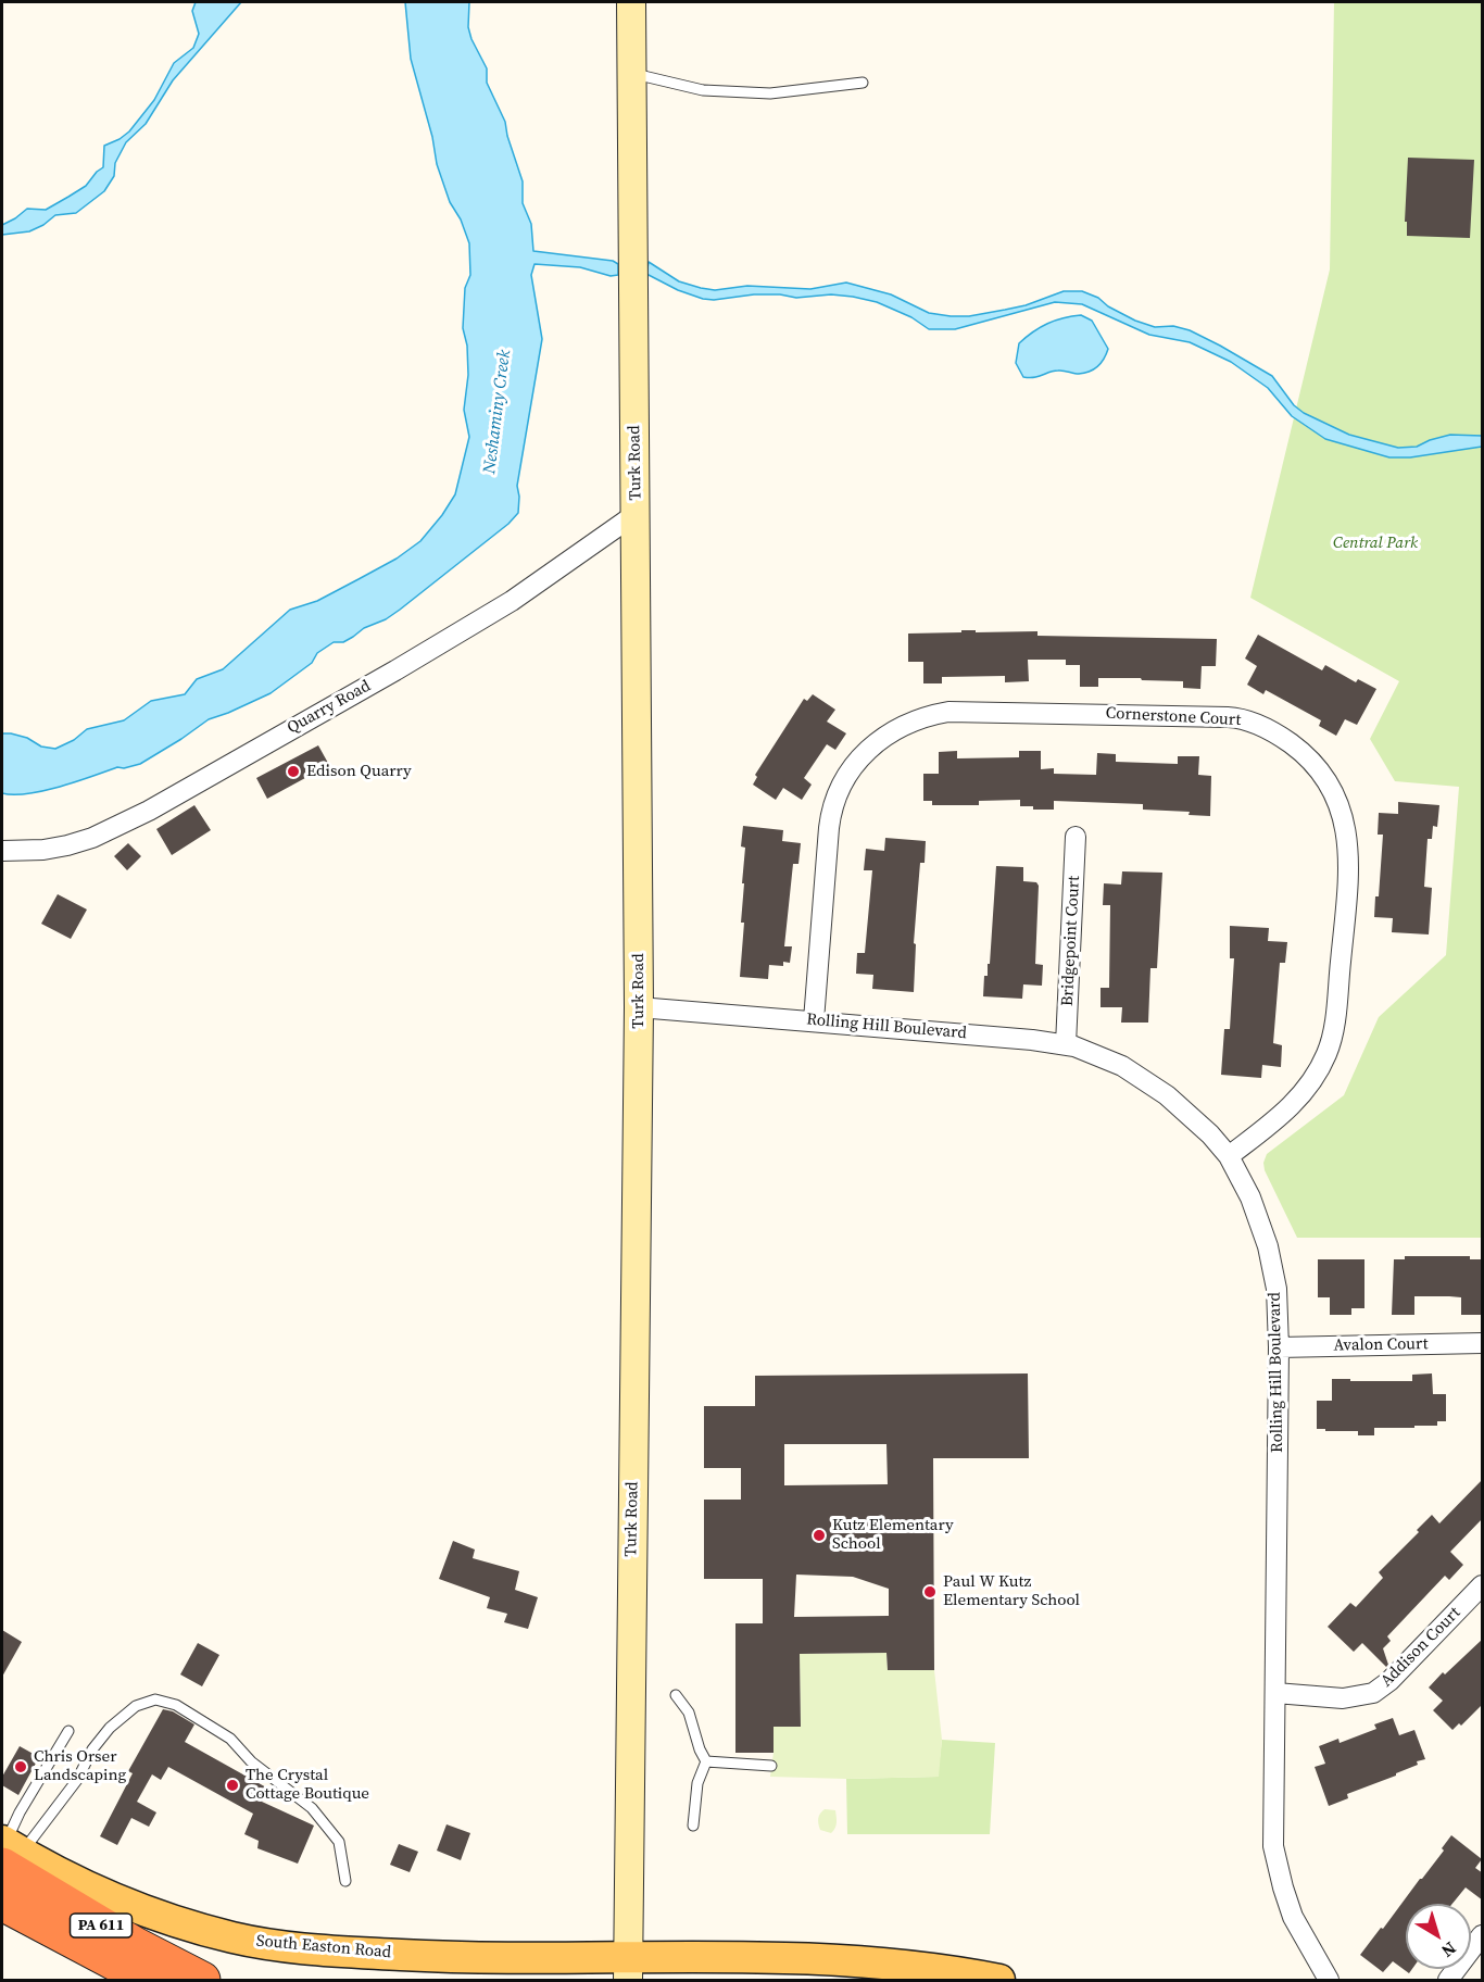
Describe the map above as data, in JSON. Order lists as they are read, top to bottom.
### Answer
{
  "streets": {
    "highway": ["PA 611"],
    "main road": ["South Easton Road"],
    "street": [
      "Turk Road",
      "Quarry Road",
      "Cornerstone Court",
      "Bridgepoint Court",
      "Rolling Hill Boulevard",
      "Avalon Court",
      "Addison Court"
    ]
  },
  "crossings": [
    ["Turk Road", "Quarry Road"],
    ["Turk Road", "Rolling Hill Boulevard"],
    ["Turk Road", "South Easton Road"],
    ["Cornerstone Court", "Rolling Hill Boulevard"],
    ["Bridgepoint Court", "Rolling Hill Boulevard"],
    ["Rolling Hill Boulevard", "Avalon Court"],
    ["Rolling Hill Boulevard", "Addison Court"],
    ["PA 611", "South Easton Road"]
  ],
  "water": ["Neshaminy Creek"],
  "parks": ["Central Park"],
  "places": [
    "Edison Quarry",
    "Kutz Elementary School",
    "Paul W Kutz Elementary School",
    "Chris Orser Landscaping",
    "The Crystal Cottage Boutique"
  ],
  "north": "bottom right"
}
